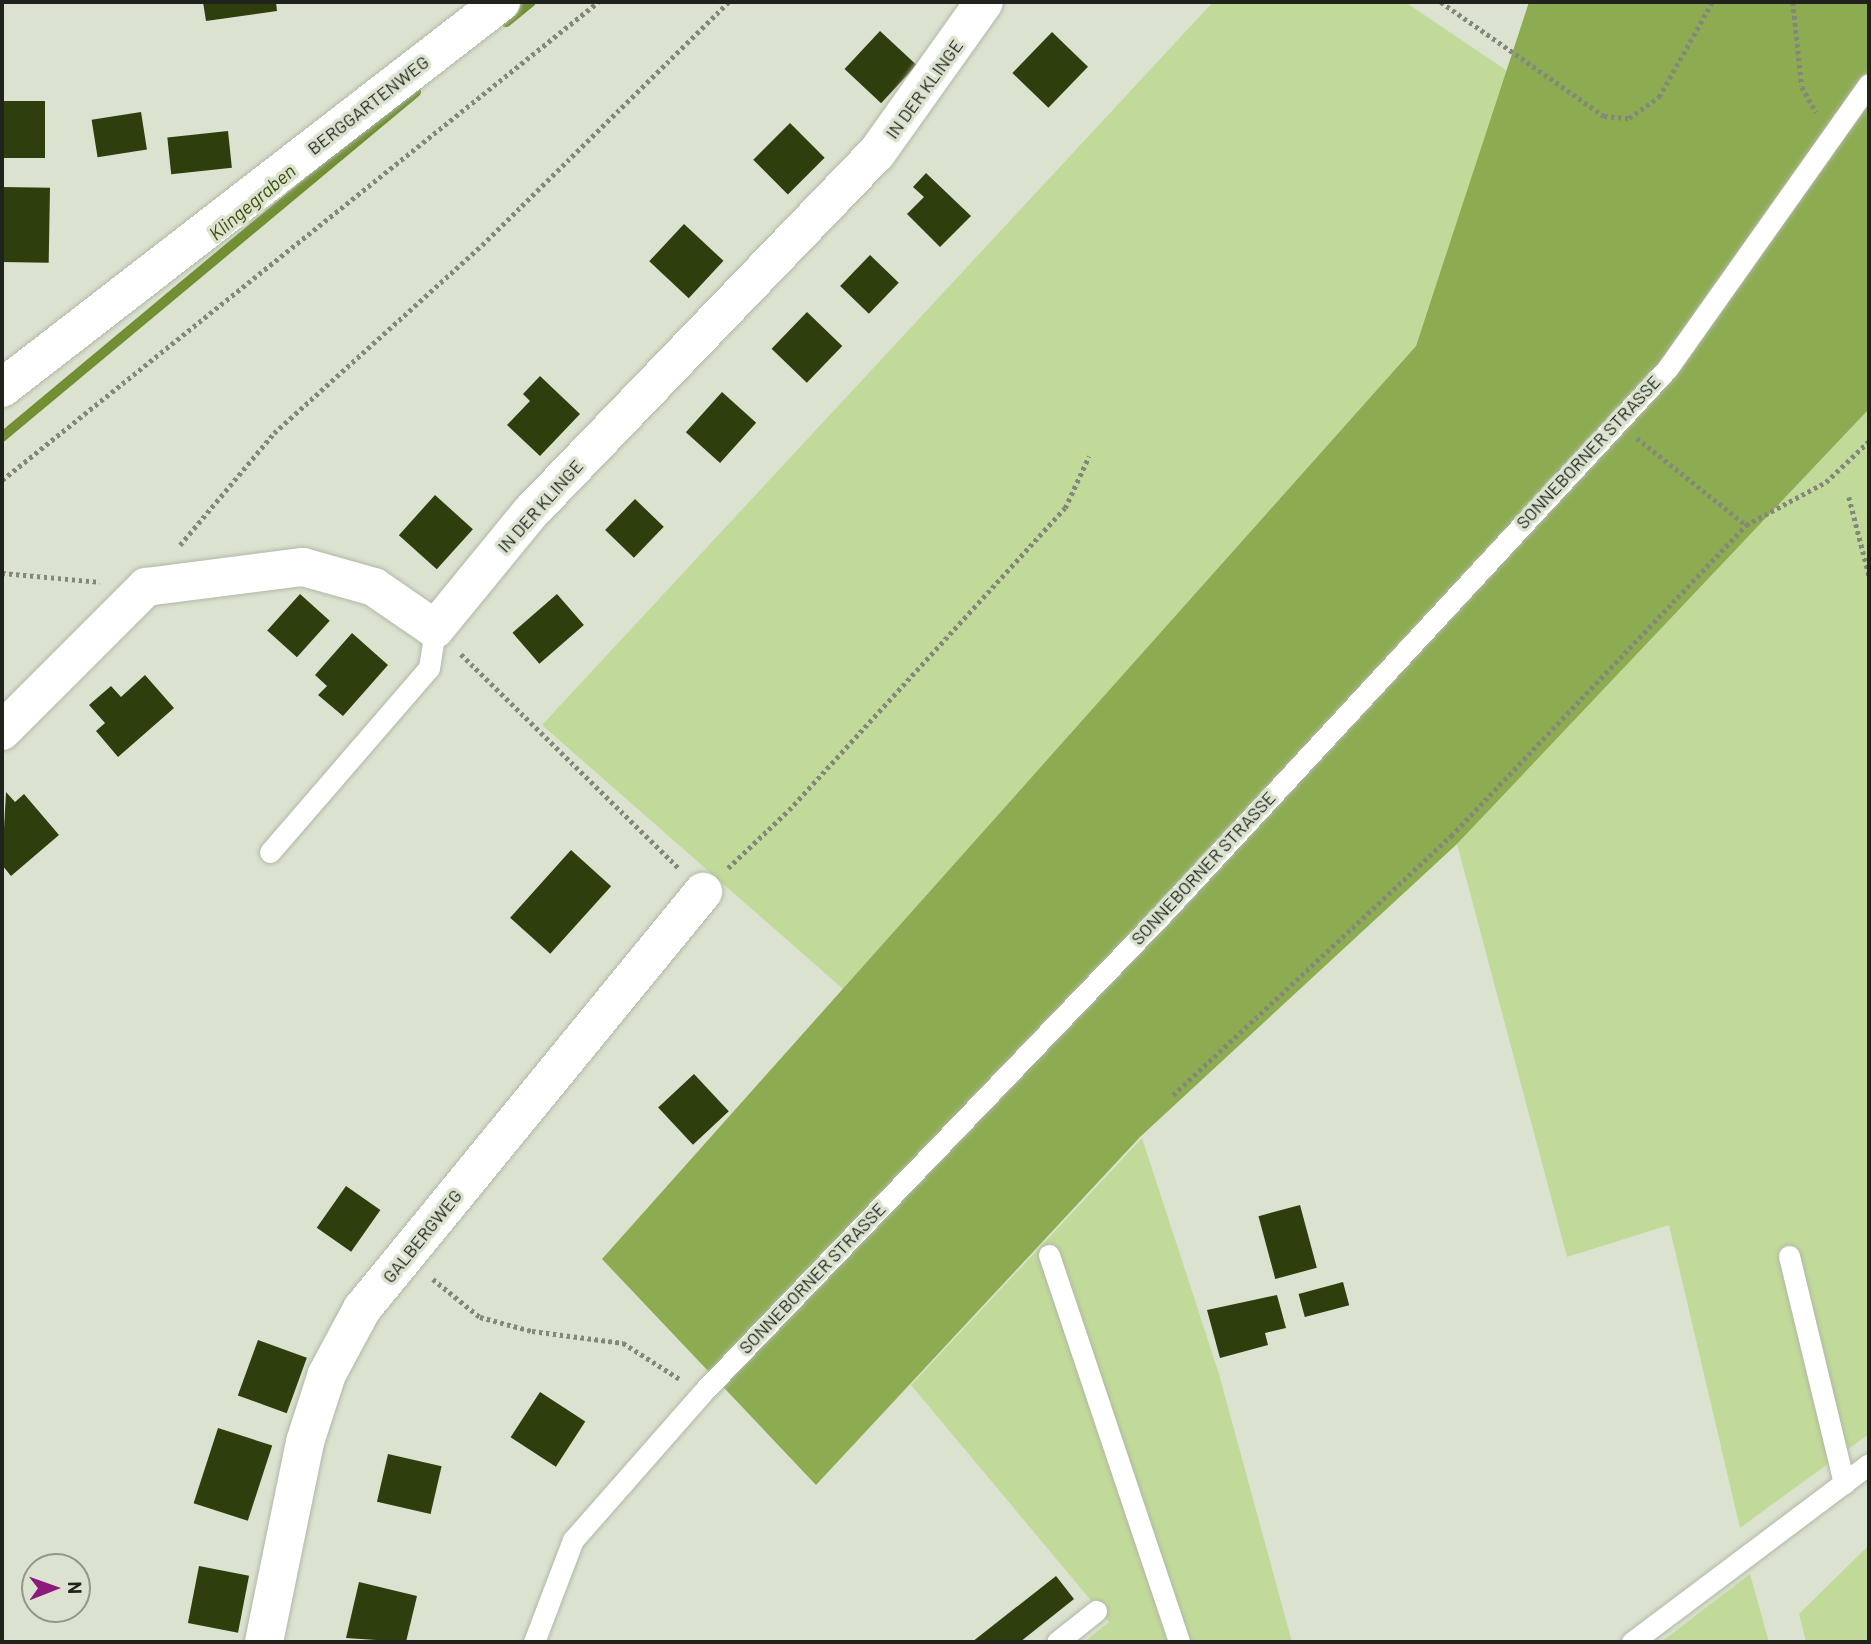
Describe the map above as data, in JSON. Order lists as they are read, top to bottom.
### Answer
{
  "streets": {
    "street": ["IN DER KLINGE", "BERGGARTENWEG", "GALBERGWEG"],
    "lane": ["SONNEBORNER STRASSE"]
  },
  "water": ["Klingegraben"],
  "north": "right"
}
